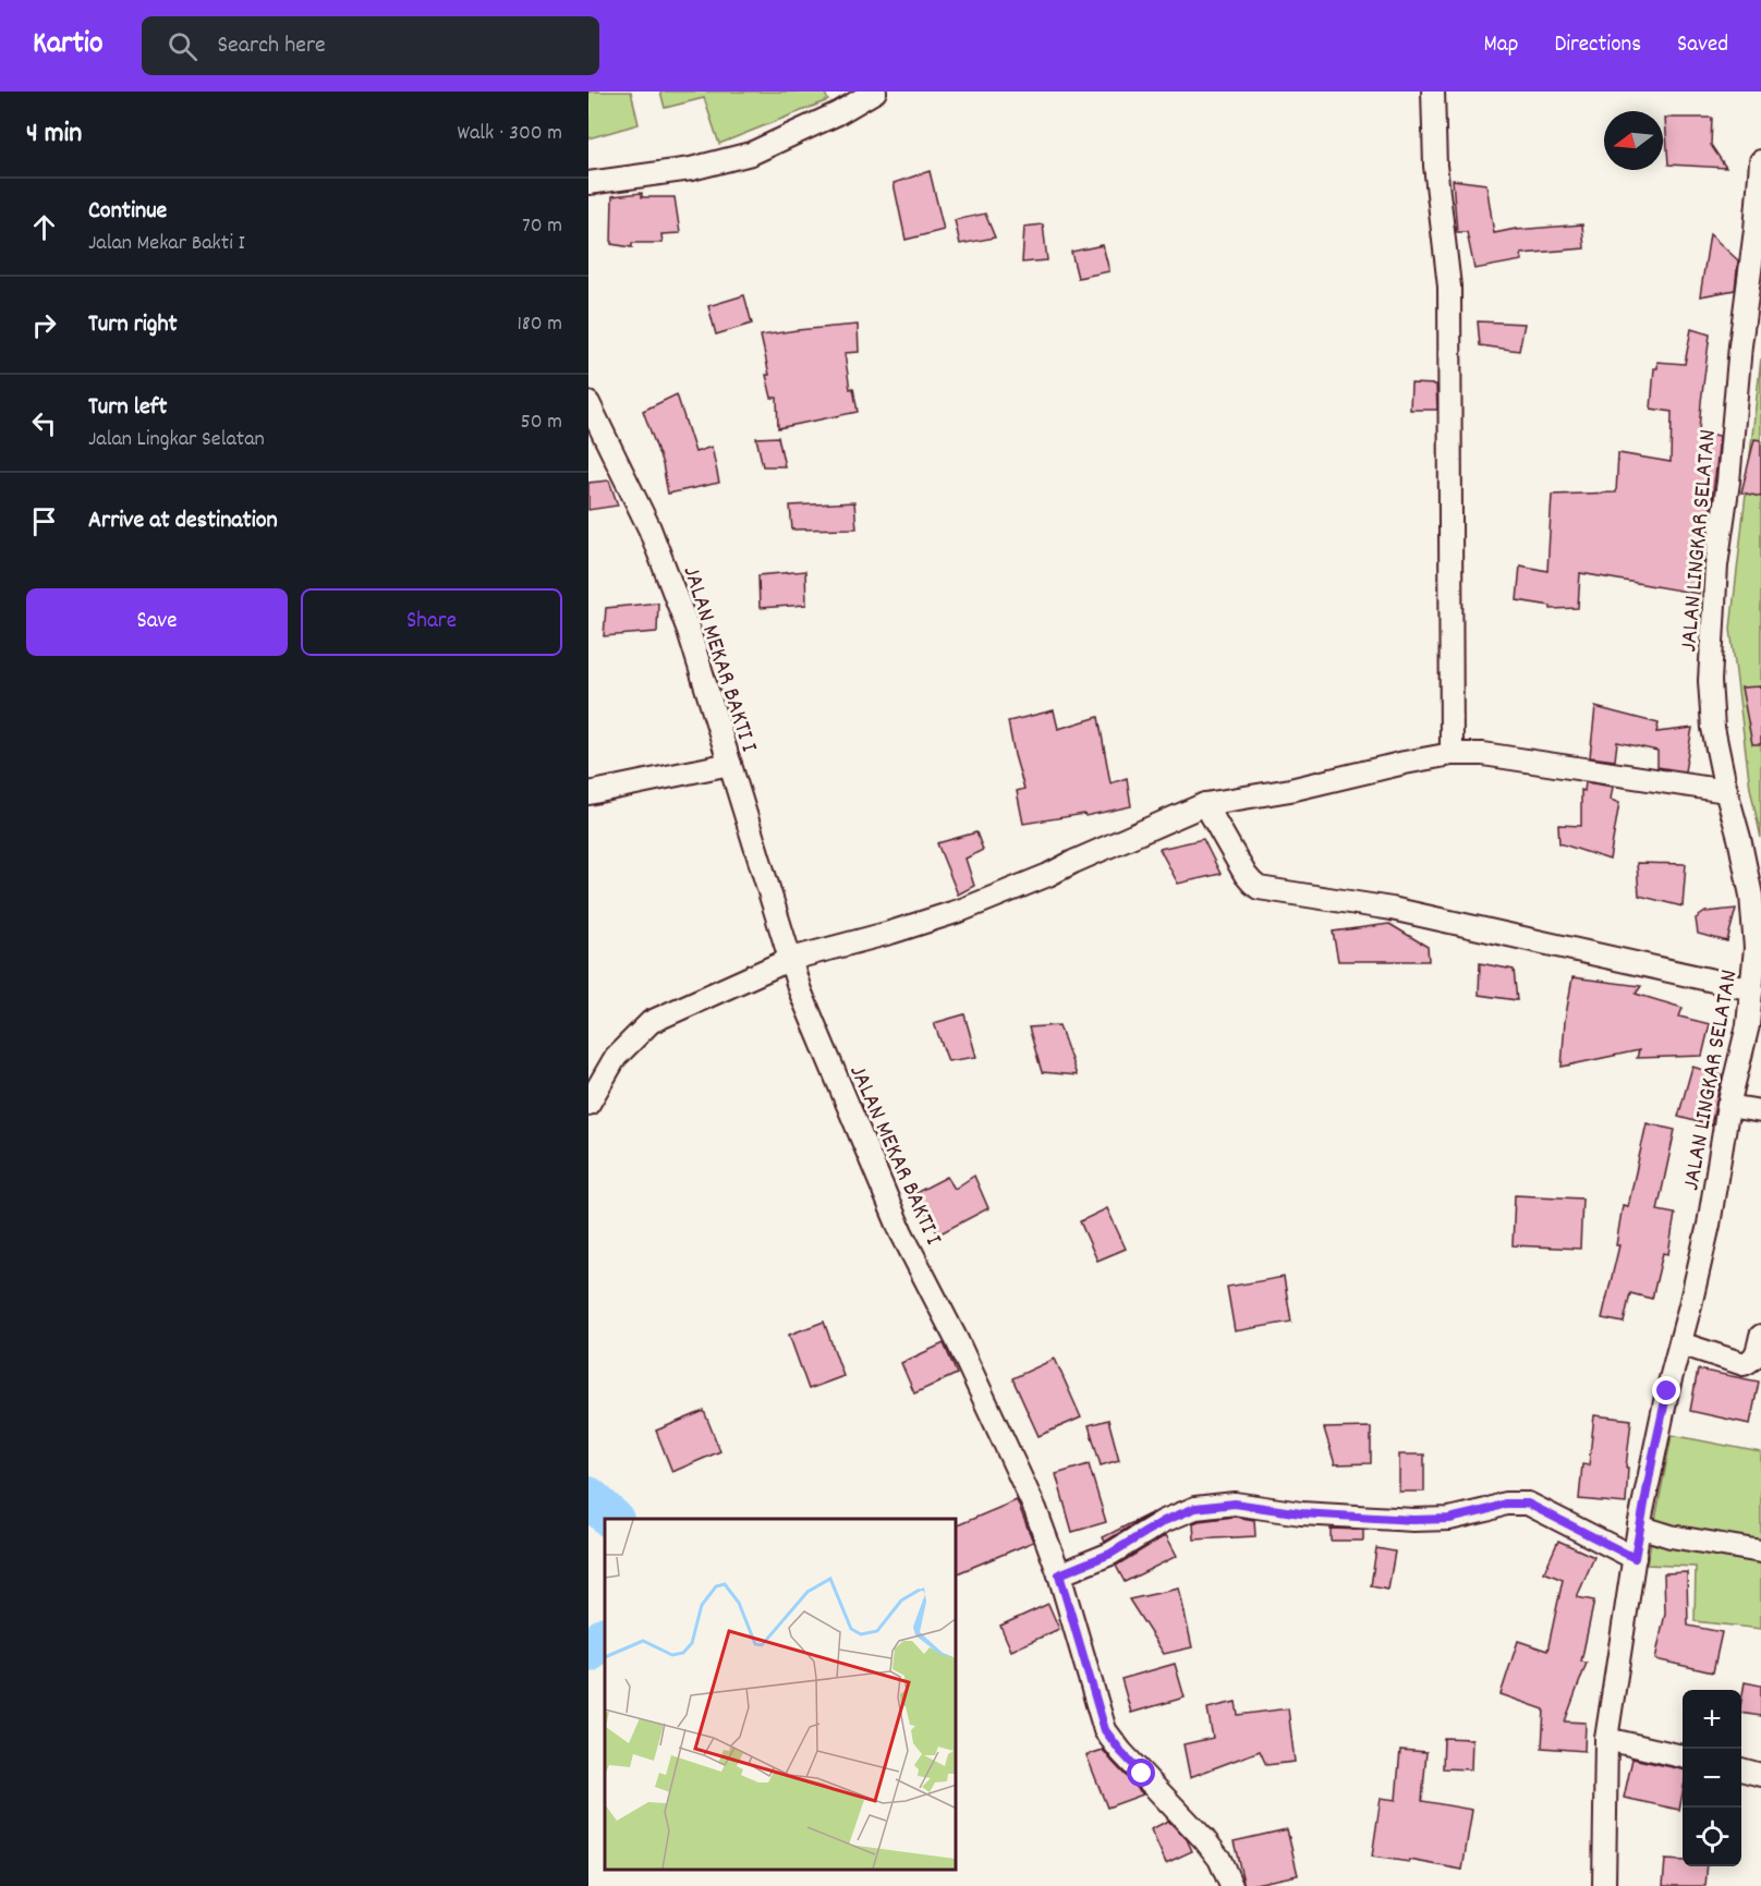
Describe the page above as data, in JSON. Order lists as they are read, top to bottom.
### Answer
{
  "streets": {
    "street": ["JALAN LINGKAR SELATAN", "JALAN MEKAR BAKTI I"]
  },
  "north": "left",
  "page": {
    "header": "Kartio",
    "search": "Search here",
    "nav": ["Map", "Directions", "Saved"],
    "heading": ["4 min", "Walk · 300 m"],
    "list": [
      ["Continue", "Jalan Mekar Bakti I", "70 m"],
      ["Turn right", "180 m"],
      ["Turn left", "Jalan Lingkar Selatan", "50 m"],
      "Arrive at destination"
    ],
    "buttons": ["Save", "Share"],
    "map_buttons": ["+", "−"]
  }
}
